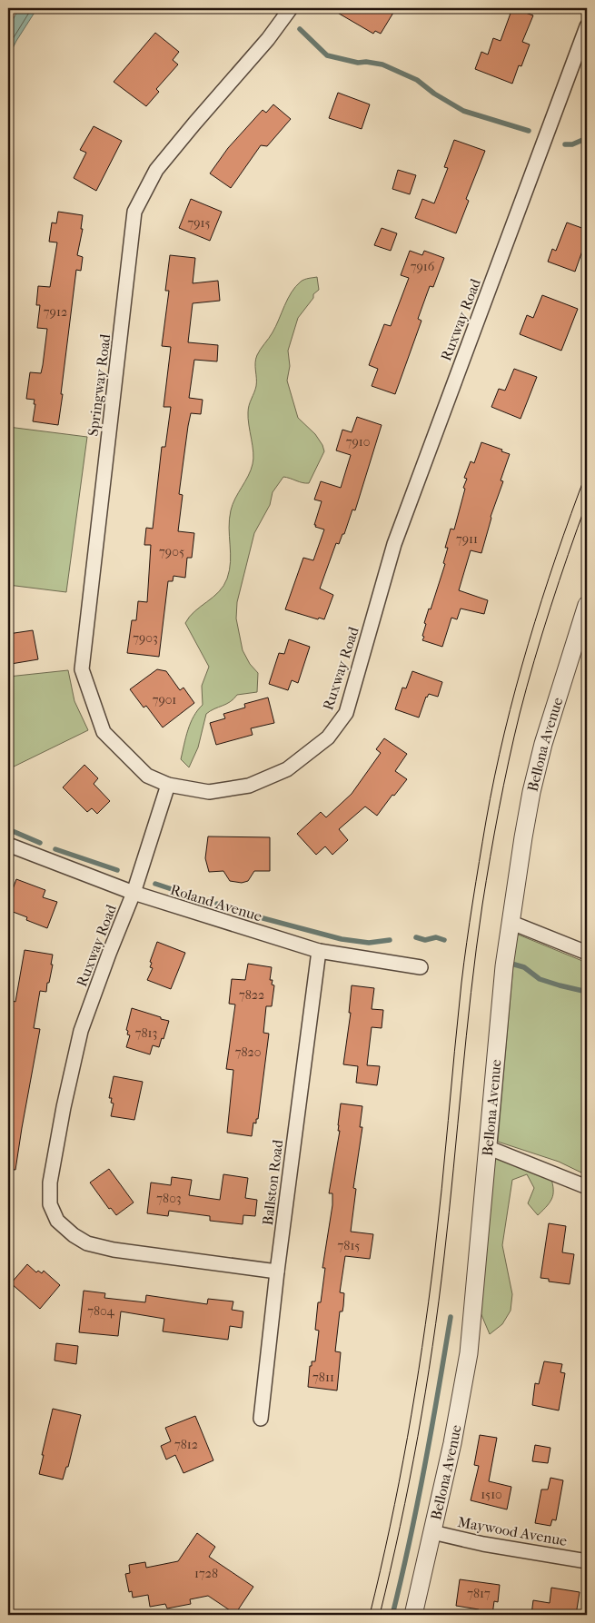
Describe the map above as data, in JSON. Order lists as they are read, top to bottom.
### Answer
{
  "streets": {
    "street": [
      "Ruxway Road",
      "Springway Road",
      "Bellona Avenue",
      "Roland Avenue",
      "Ballston Road",
      "Maywood Avenue"
    ]
  },
  "crossings": [
    ["Ruxway Road", "Springway Road"],
    ["Ruxway Road", "Roland Avenue"],
    ["Ruxway Road", "Ballston Road"],
    ["Bellona Avenue", "Maywood Avenue"],
    ["Roland Avenue", "Ballston Road"]
  ],
  "house_numbers": [
    "7915",
    "7916",
    "7912",
    "7910",
    "7911",
    "7905",
    "7903",
    "7901",
    "7822",
    "7813",
    "7820",
    "7803",
    "7815",
    "7804",
    "7811",
    "7812",
    "1510",
    "1728",
    "7817"
  ]
}
